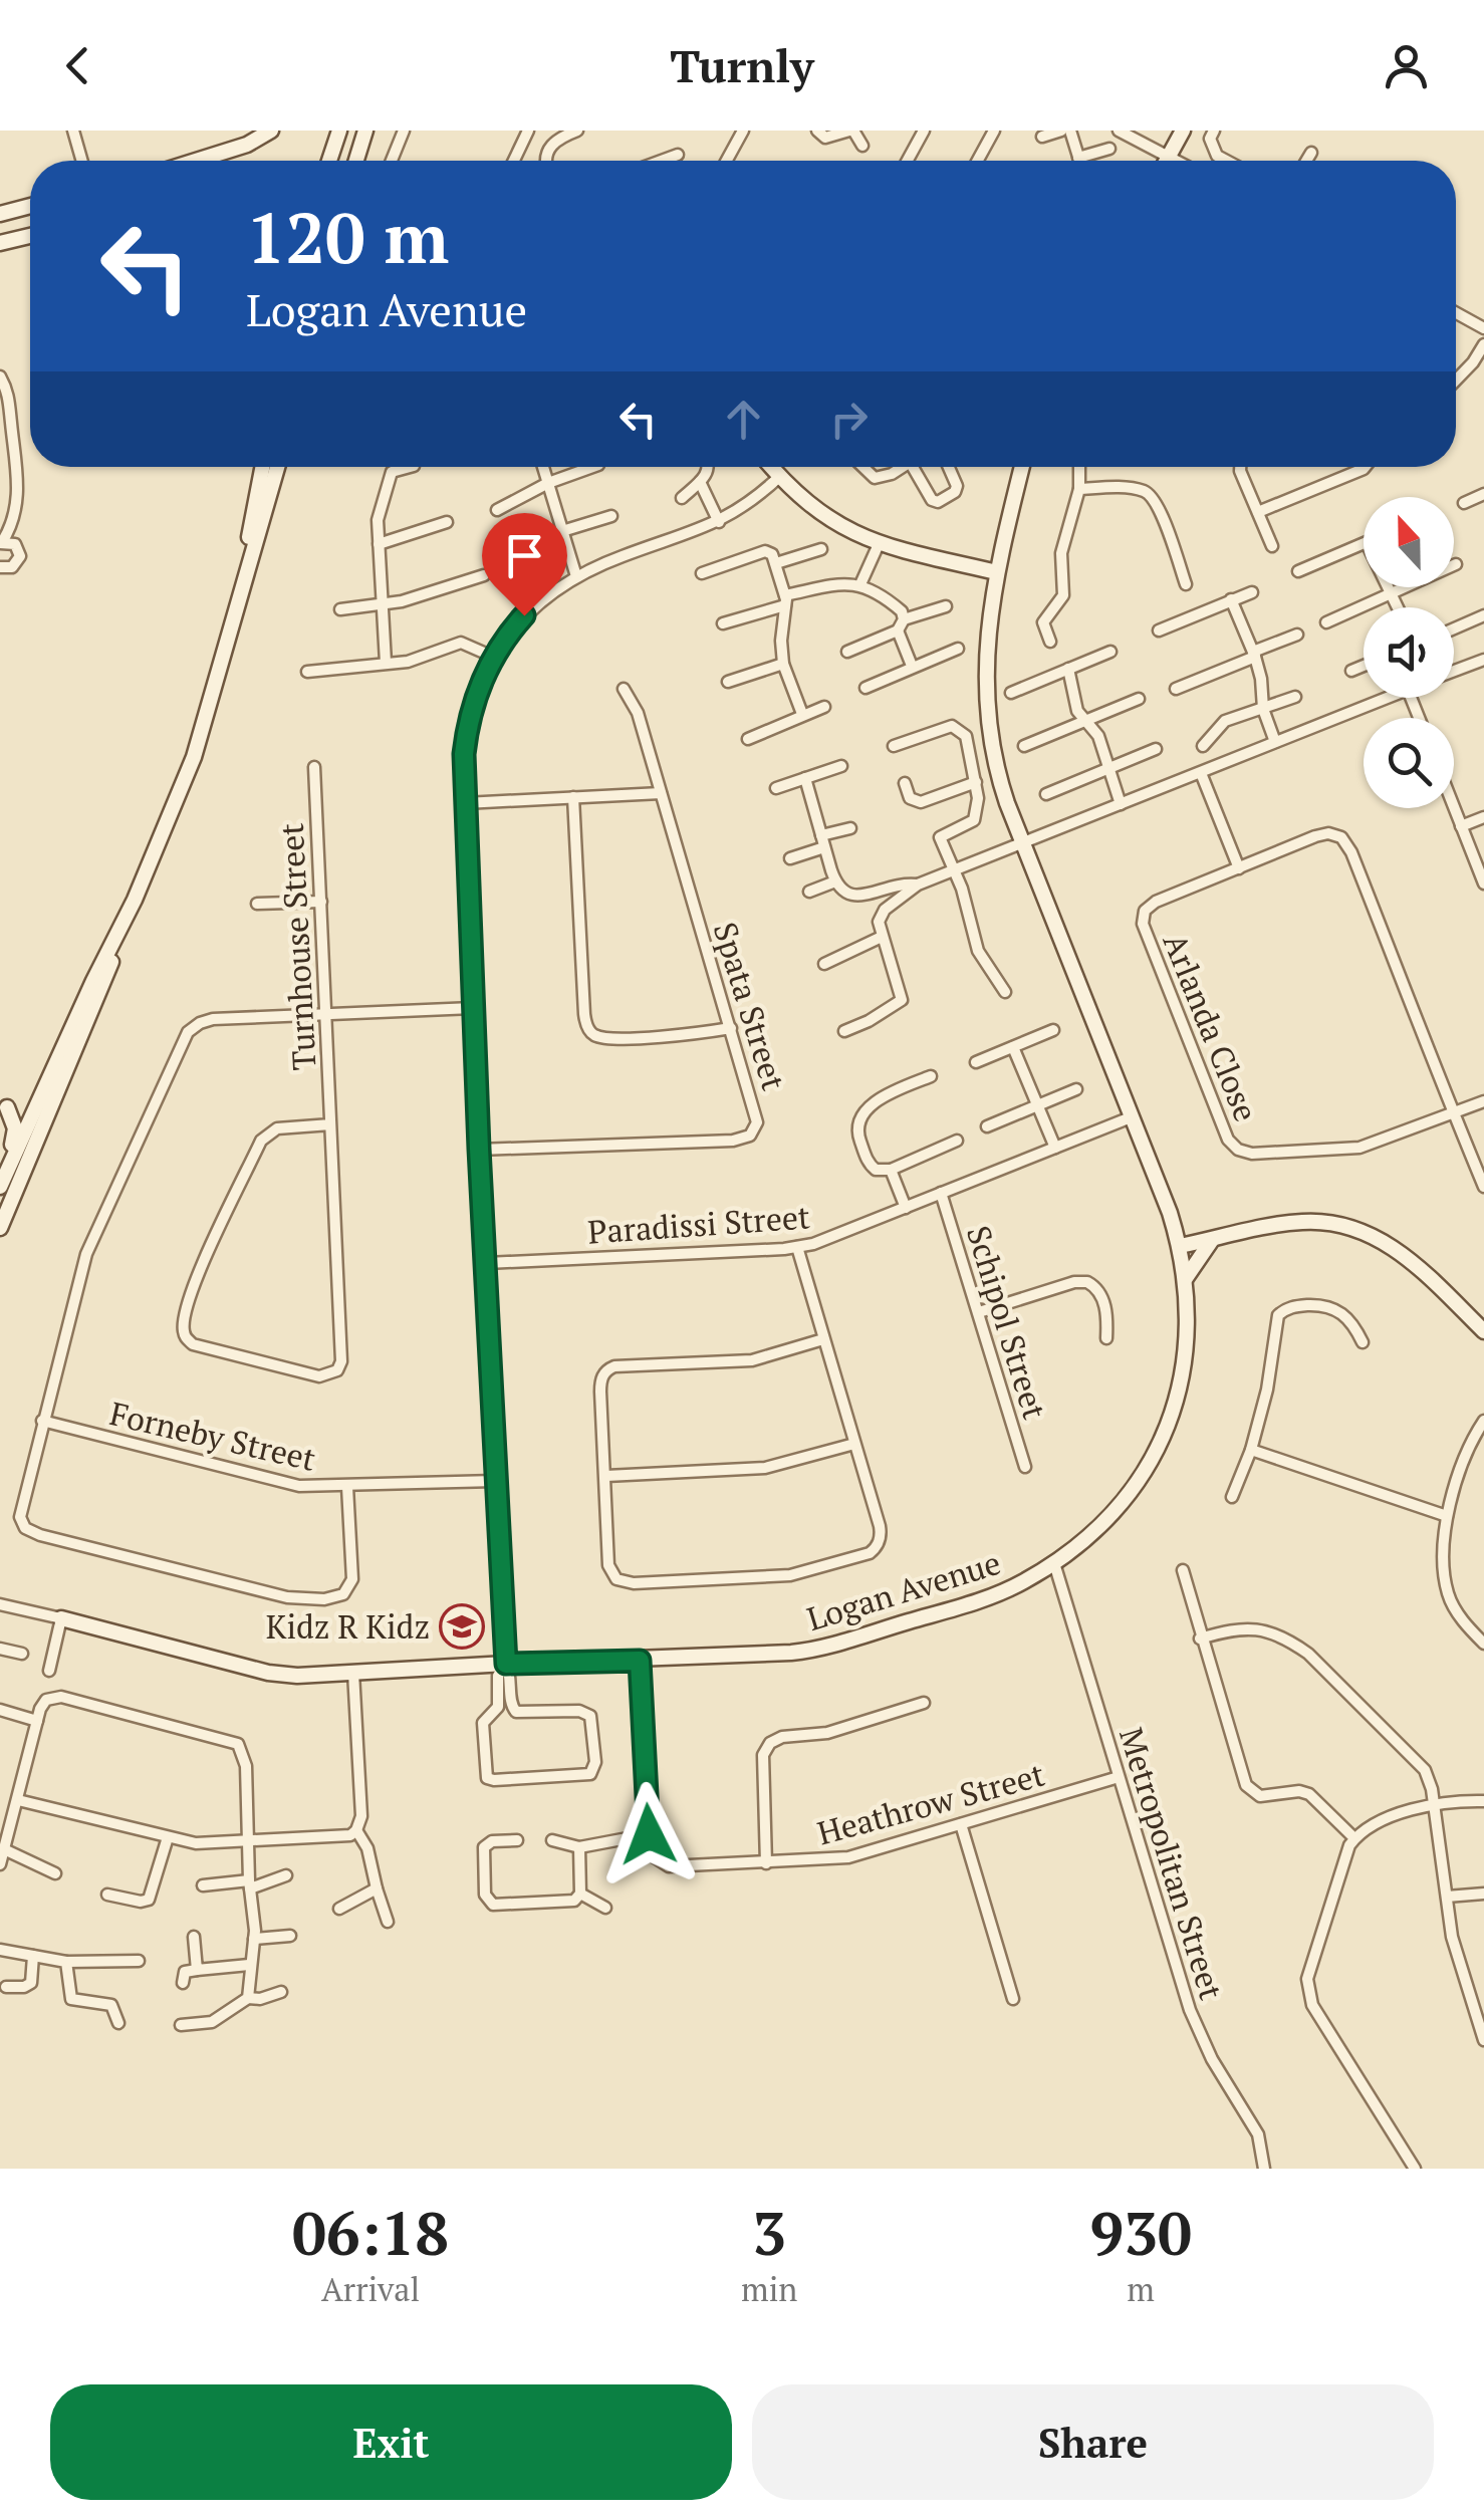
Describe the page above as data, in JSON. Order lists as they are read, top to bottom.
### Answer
{
  "streets": {
    "street": [
      "Turnhouse Street",
      "Spata Street",
      "Arlanda Close",
      "Paradissi Street",
      "Schipol Street",
      "Forneby Street",
      "Logan Avenue",
      "Heathrow Street",
      "Metropolitan Street"
    ]
  },
  "crossings": [
    ["Paradissi Street", "Schipol Street"],
    ["Paradissi Street", "Logan Avenue"],
    ["Logan Avenue", "Metropolitan Street"],
    ["Heathrow Street", "Metropolitan Street"]
  ],
  "places": {
    "school or university": ["Kidz R Kidz"]
  },
  "north": "top",
  "page": {
    "header": "Turnly",
    "turn": ["120 m", "Logan Avenue"],
    "eta": [
      "06:18",
      "Arrival",
      "3",
      "min",
      "930",
      "m"
    ],
    "buttons": ["Exit", "Share"]
  }
}
